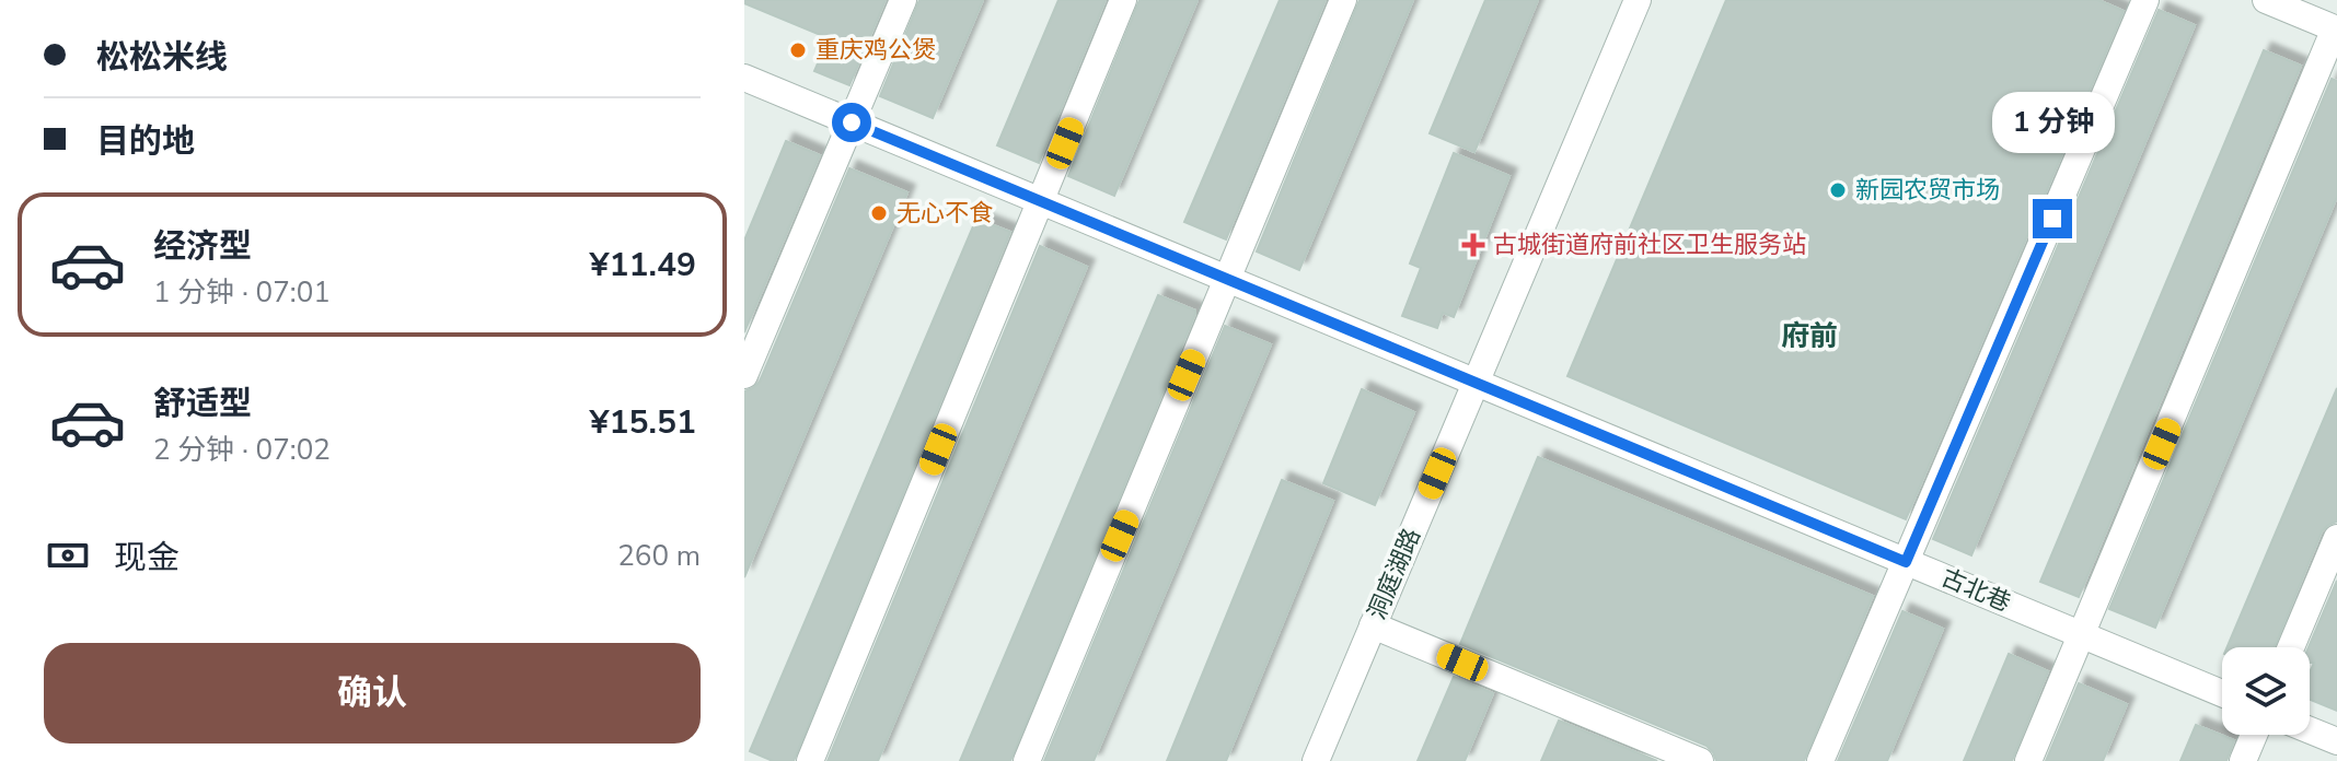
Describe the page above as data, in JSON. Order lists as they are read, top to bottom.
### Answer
{
  "streets": {
    "street": ["洞庭湖路", "古北巷"]
  },
  "crossings": [
    ["洞庭湖路", "古北巷"]
  ],
  "districts": ["府前"],
  "places": {
    "other": ["重庆鸡公煲", "新园农贸市场", "无心不食"],
    "health": ["古城街道府前社区卫生服务站"]
  },
  "page": {
    "banner": ["松松米线", "目的地"],
    "bubble": "1 分钟",
    "list": [
      {
        "name": "经济型",
        "note": "1 分钟 · 07:01",
        "value": "¥11.49"
      },
      {
        "name": "舒适型",
        "note": "2 分钟 · 07:02",
        "value": "¥15.51"
      }
    ],
    "pay": ["现金", "260 m"],
    "buttons": "确认"
  }
}
